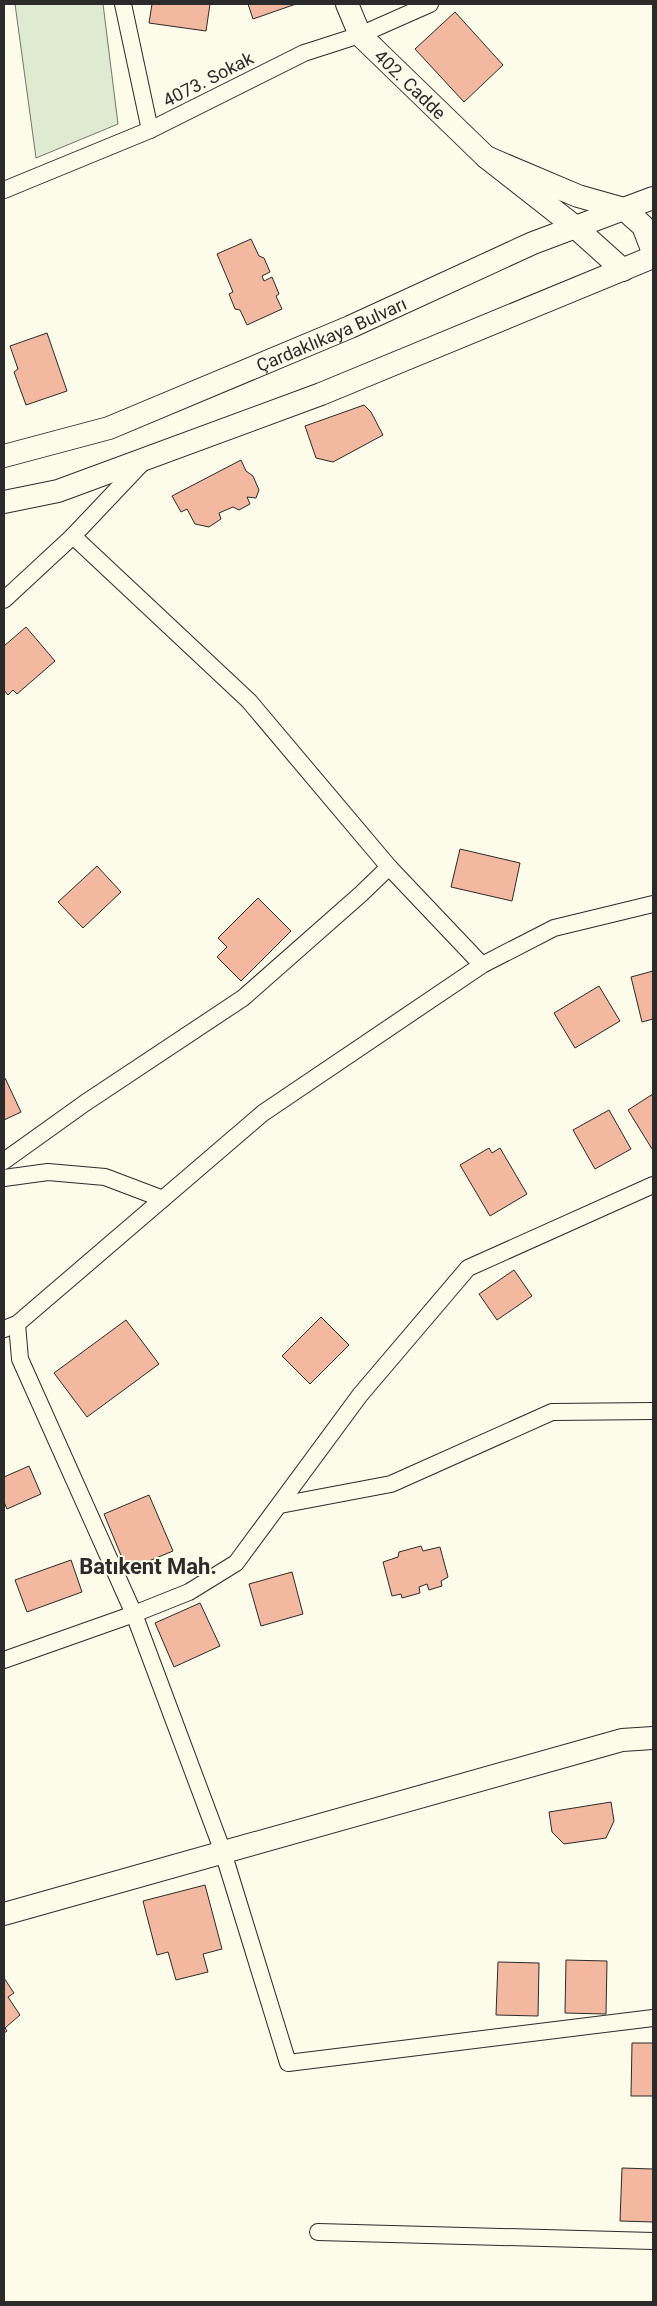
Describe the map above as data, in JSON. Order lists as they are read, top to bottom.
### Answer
{
  "streets": {
    "main road": ["402. Cadde", "Çardaklıkaya Bulvarı"],
    "street": ["4073. Sokak"]
  },
  "crossings": [
    ["4073. Sokak", "402. Cadde"],
    ["402. Cadde", "Çardaklıkaya Bulvarı"]
  ],
  "districts": ["Batıkent Mah."]
}
